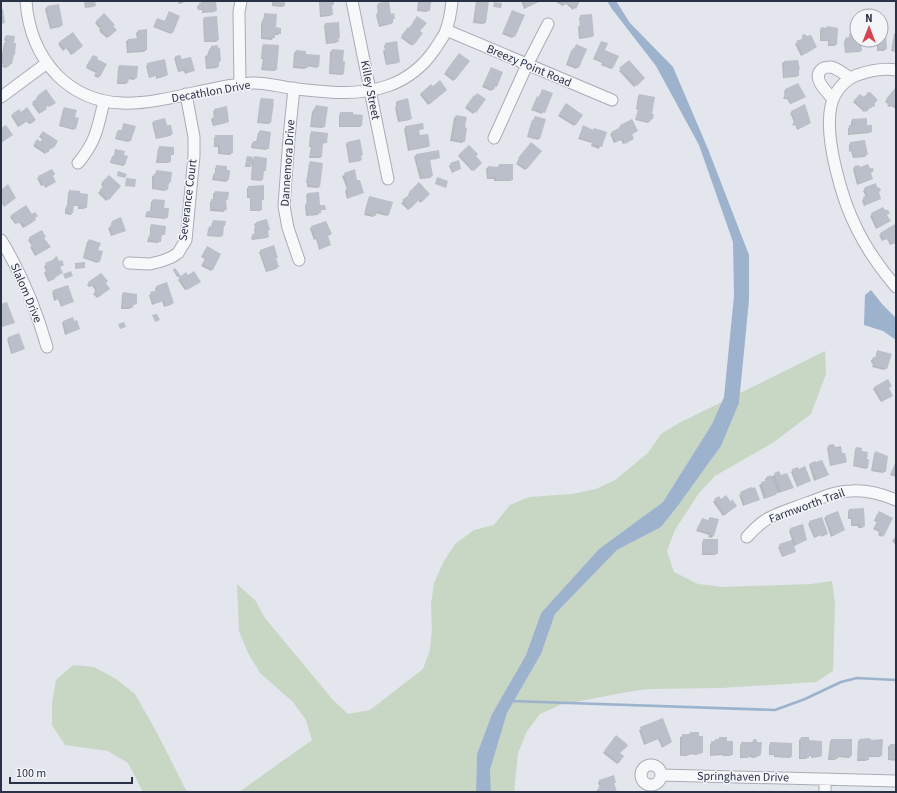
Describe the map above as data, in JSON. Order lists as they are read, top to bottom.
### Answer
{
  "streets": {
    "street": [
      "Breezy Point Road",
      "Killey Street",
      "Decathlon Drive",
      "Dannemora Drive",
      "Severance Court",
      "Slalom Drive",
      "Farmworth Trail",
      "Springhaven Drive"
    ]
  },
  "crossings": [
    ["Breezy Point Road", "Decathlon Drive"],
    ["Killey Street", "Decathlon Drive"],
    ["Decathlon Drive", "Dannemora Drive"],
    ["Decathlon Drive", "Severance Court"]
  ],
  "scale_bar": "100 m",
  "north": "top"
}
